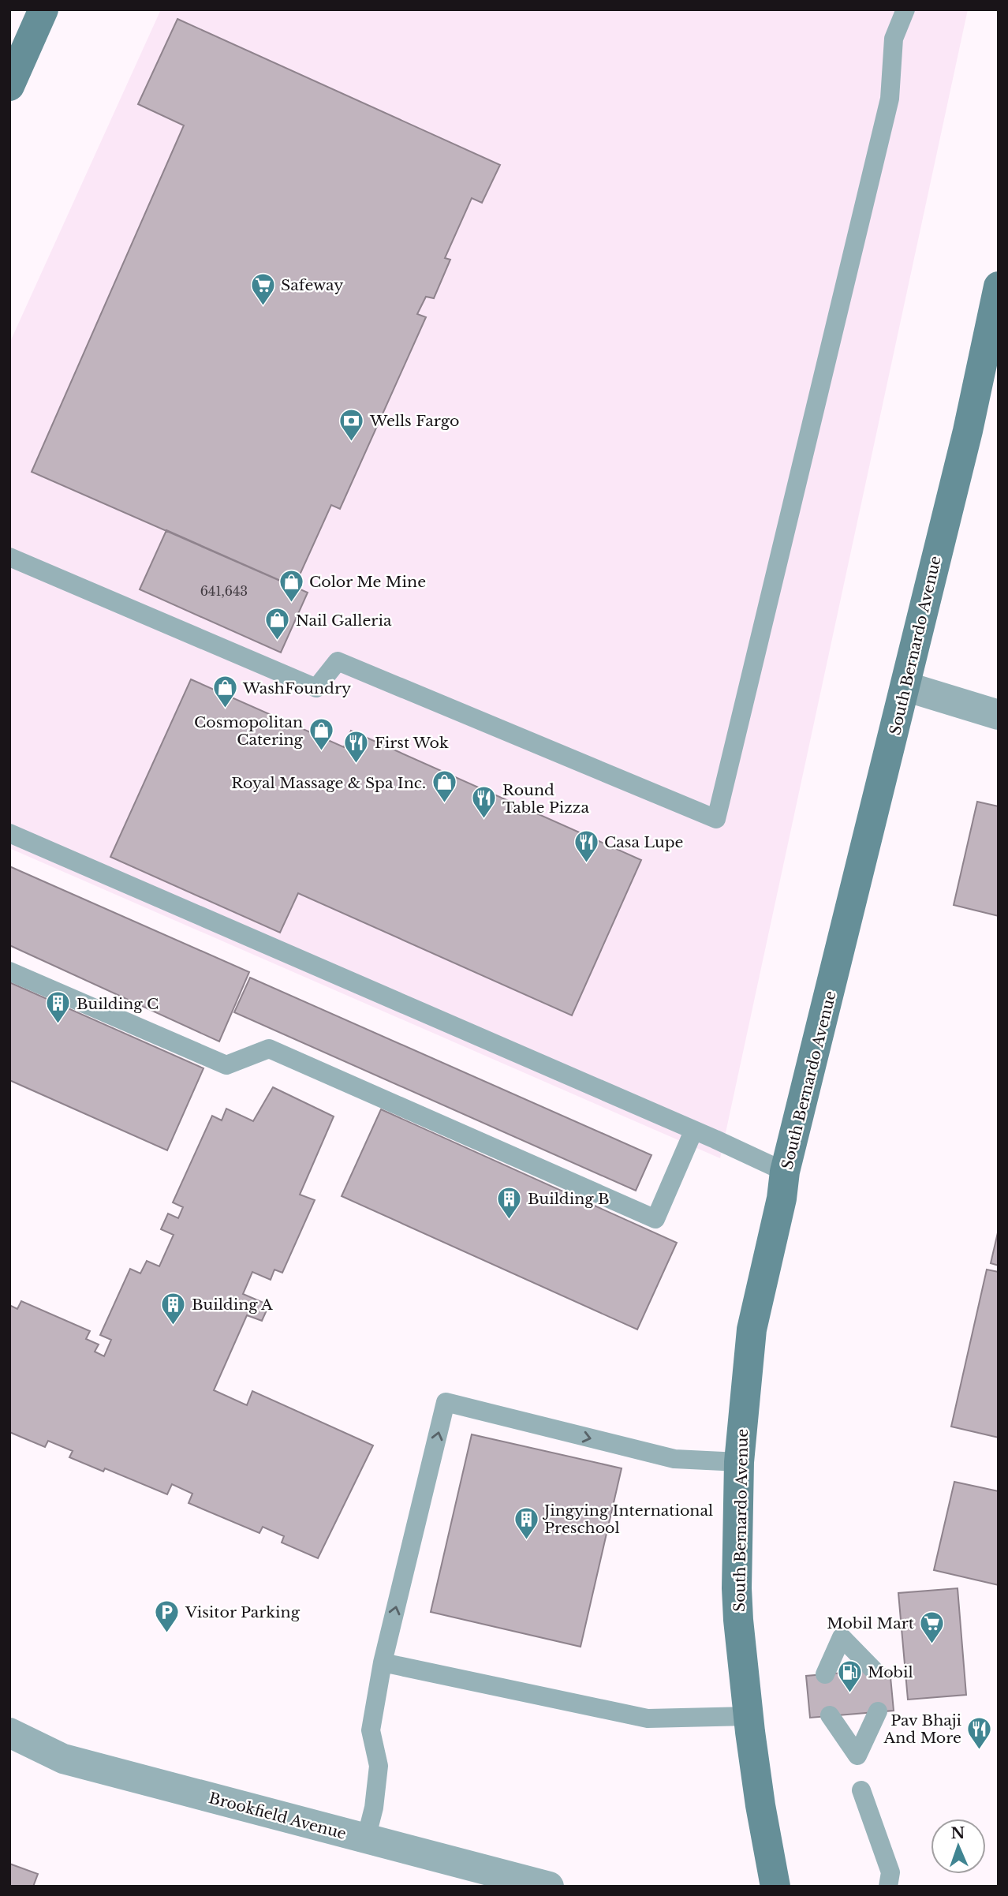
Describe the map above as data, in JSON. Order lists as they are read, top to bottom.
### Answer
{
  "streets": {
    "street": ["South Bernardo Avenue", "Brookfield Avenue"]
  },
  "places": {
    "supermarket": ["Safeway", "Mobil Mart"],
    "bank": ["Wells Fargo"],
    "shop": [
      "Color Me Mine",
      "Nail Galleria",
      "WashFoundry",
      "Cosmopolitan Catering",
      "Royal Massage & Spa Inc."
    ],
    "restaurant": [
      "First Wok",
      "Round Table Pizza",
      "Casa Lupe",
      "Pav Bhaji And More"
    ],
    "building": [
      "Building C",
      "Building B",
      "Building A",
      "Jingying International Preschool"
    ],
    "parking": ["Visitor Parking"],
    "fuel station": ["Mobil"]
  },
  "house_numbers": ["641,643"],
  "north": "top"
}
